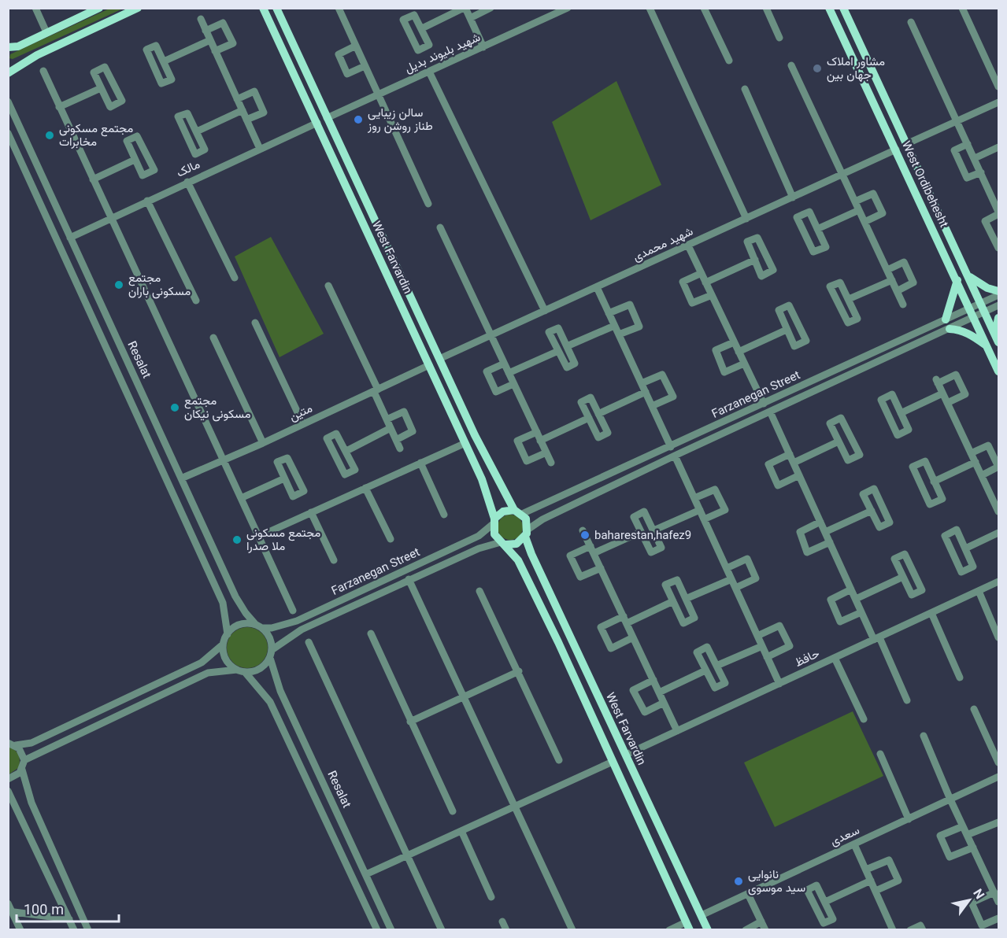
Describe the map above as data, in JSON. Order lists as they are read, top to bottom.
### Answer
{
  "streets": {
    "main road": ["West Ordibehesht", "West Farvardin"],
    "street": [
      "شهید بلیوند بدیل",
      "مالک",
      "شهید محمدی",
      "Resalat",
      "Farzanegan Street",
      "متین",
      "حافظ",
      "سعدی"
    ]
  },
  "crossings": [
    ["شهید بلیوند بدیل", "West Farvardin"],
    ["مالک", "West Farvardin"],
    ["مالک", "Resalat"],
    ["West Ordibehesht", "شهید محمدی"],
    ["West Ordibehesht", "Farzanegan Street"],
    ["شهید محمدی", "West Farvardin"],
    ["West Farvardin", "Farzanegan Street"],
    ["West Farvardin", "متین"],
    ["West Farvardin", "حافظ"],
    ["West Farvardin", "سعدی"],
    ["Resalat", "Farzanegan Street"],
    ["Resalat", "متین"]
  ],
  "places": [
    "مشاور املاک جهان بین",
    "سالن زیبایی طناز روشن روز",
    "مجتمع مسکونی مخابرات",
    "مجتمع مسکونی باران",
    "مجتمع مسکونی نیکان",
    "baharestan,hafez9",
    "مجتمع مسکونی ملا صدرا",
    "نانوایی سید موسوی"
  ],
  "scale_bar": "100 m",
  "north": "top right"
}
